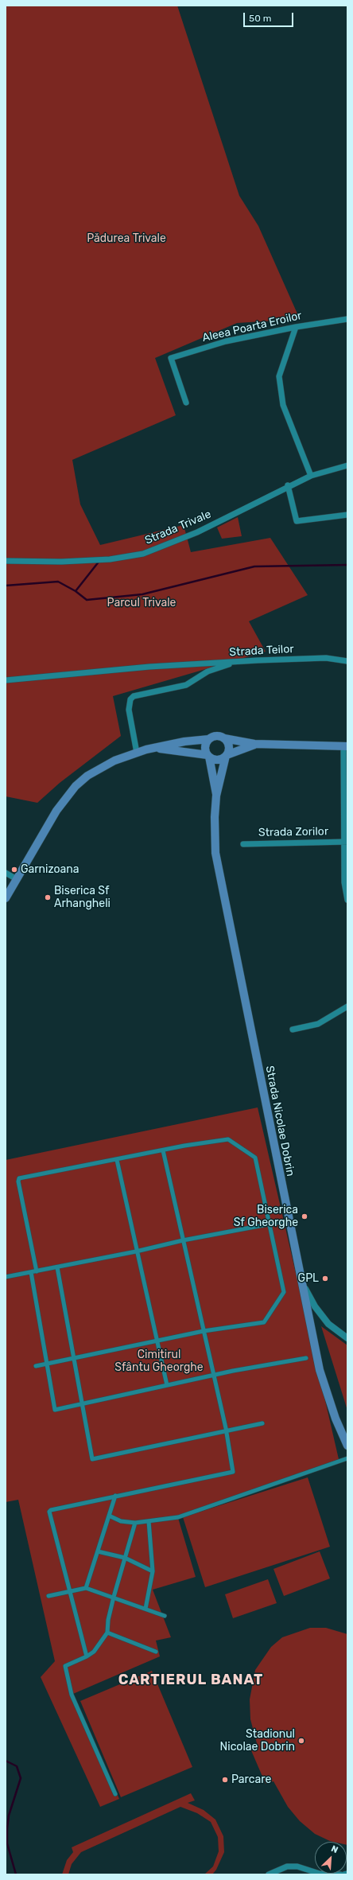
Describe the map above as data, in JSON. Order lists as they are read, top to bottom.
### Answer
{
  "streets": {
    "main road": ["Strada Nicolae Dobrin"],
    "street": [
      "Aleea Poarta Eroilor",
      "Strada Trivale",
      "Strada Teilor",
      "Strada Zorilor"
    ]
  },
  "districts": ["CARTIERUL BANAT"],
  "parks": ["Pădurea Trivale", "Parcul Trivale", "Cimitirul Sfântu Gheorghe"],
  "places": [
    "Garnizoana",
    "Biserica Sf Arhangheli",
    "Biserica Sf Gheorghe",
    "GPL",
    "Stadionul Nicolae Dobrin",
    "Parcare"
  ],
  "scale_bar": "50 m",
  "north": "top right"
}
